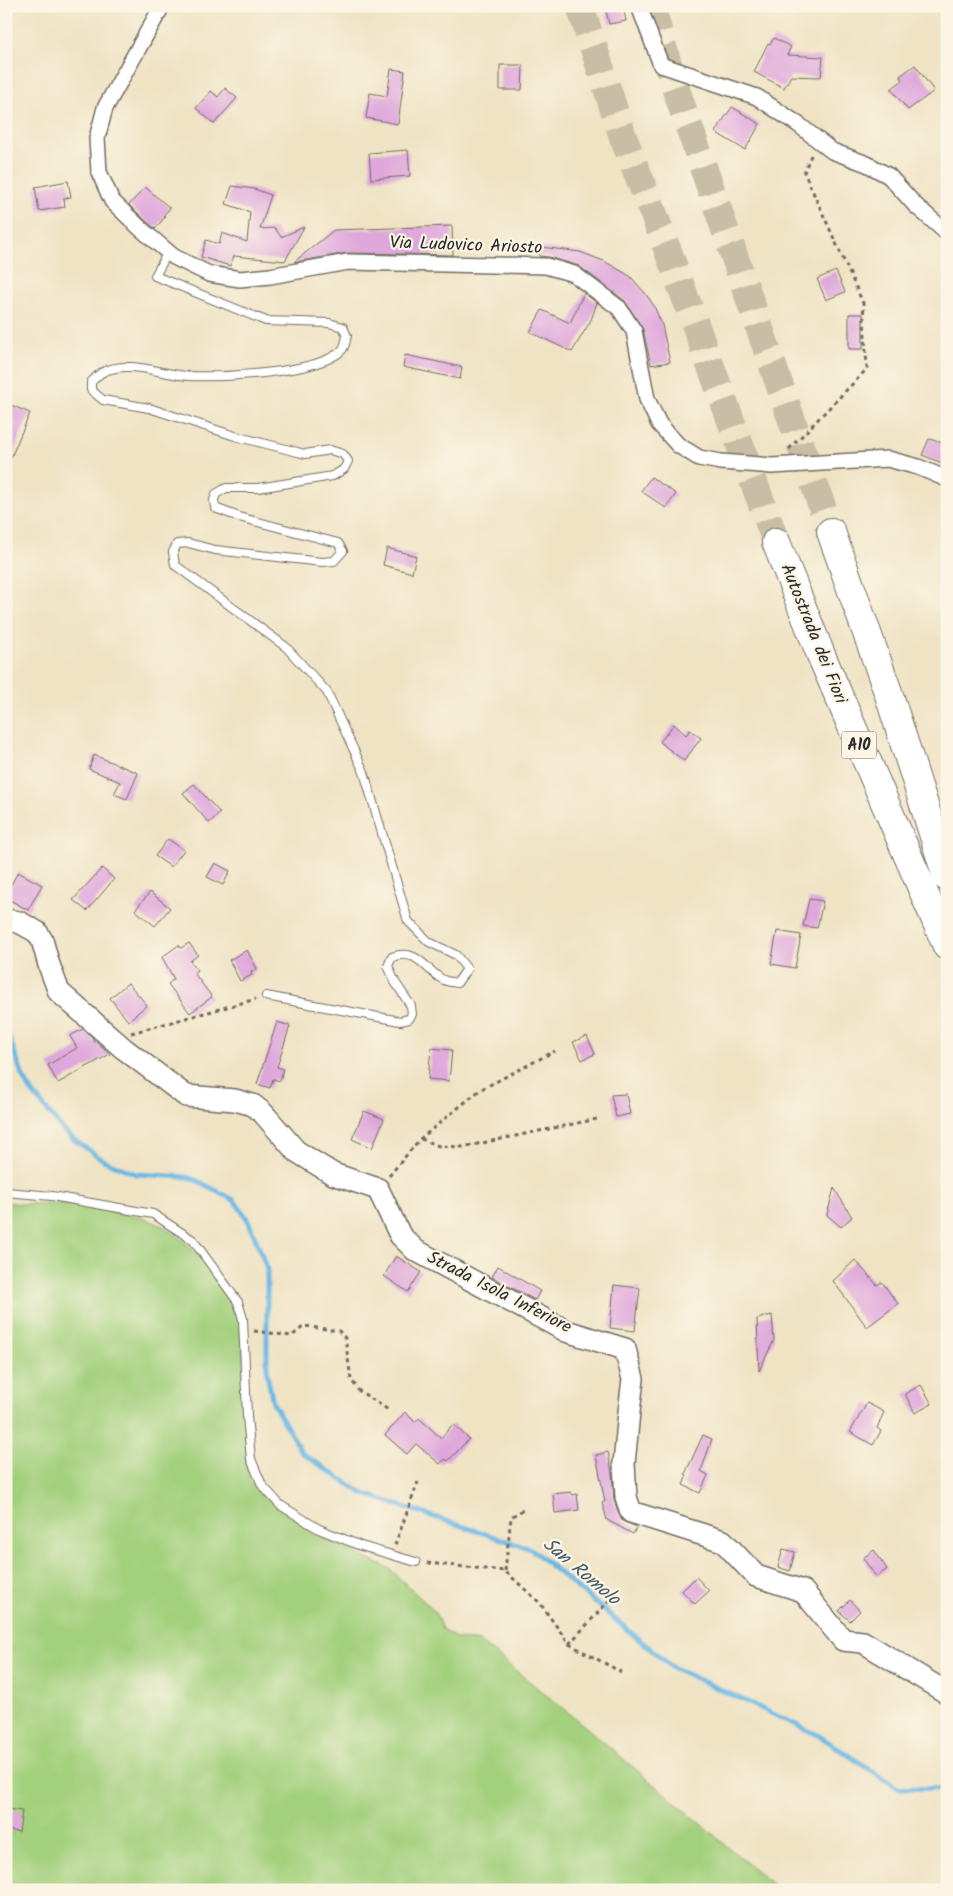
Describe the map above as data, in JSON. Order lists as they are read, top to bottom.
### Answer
{
  "streets": {
    "highway": ["Autostrada dei Fiori", "A10"],
    "street": ["Via Ludovico Ariosto", "Strada Isola Inferiore"]
  },
  "water": ["San Romolo"]
}
